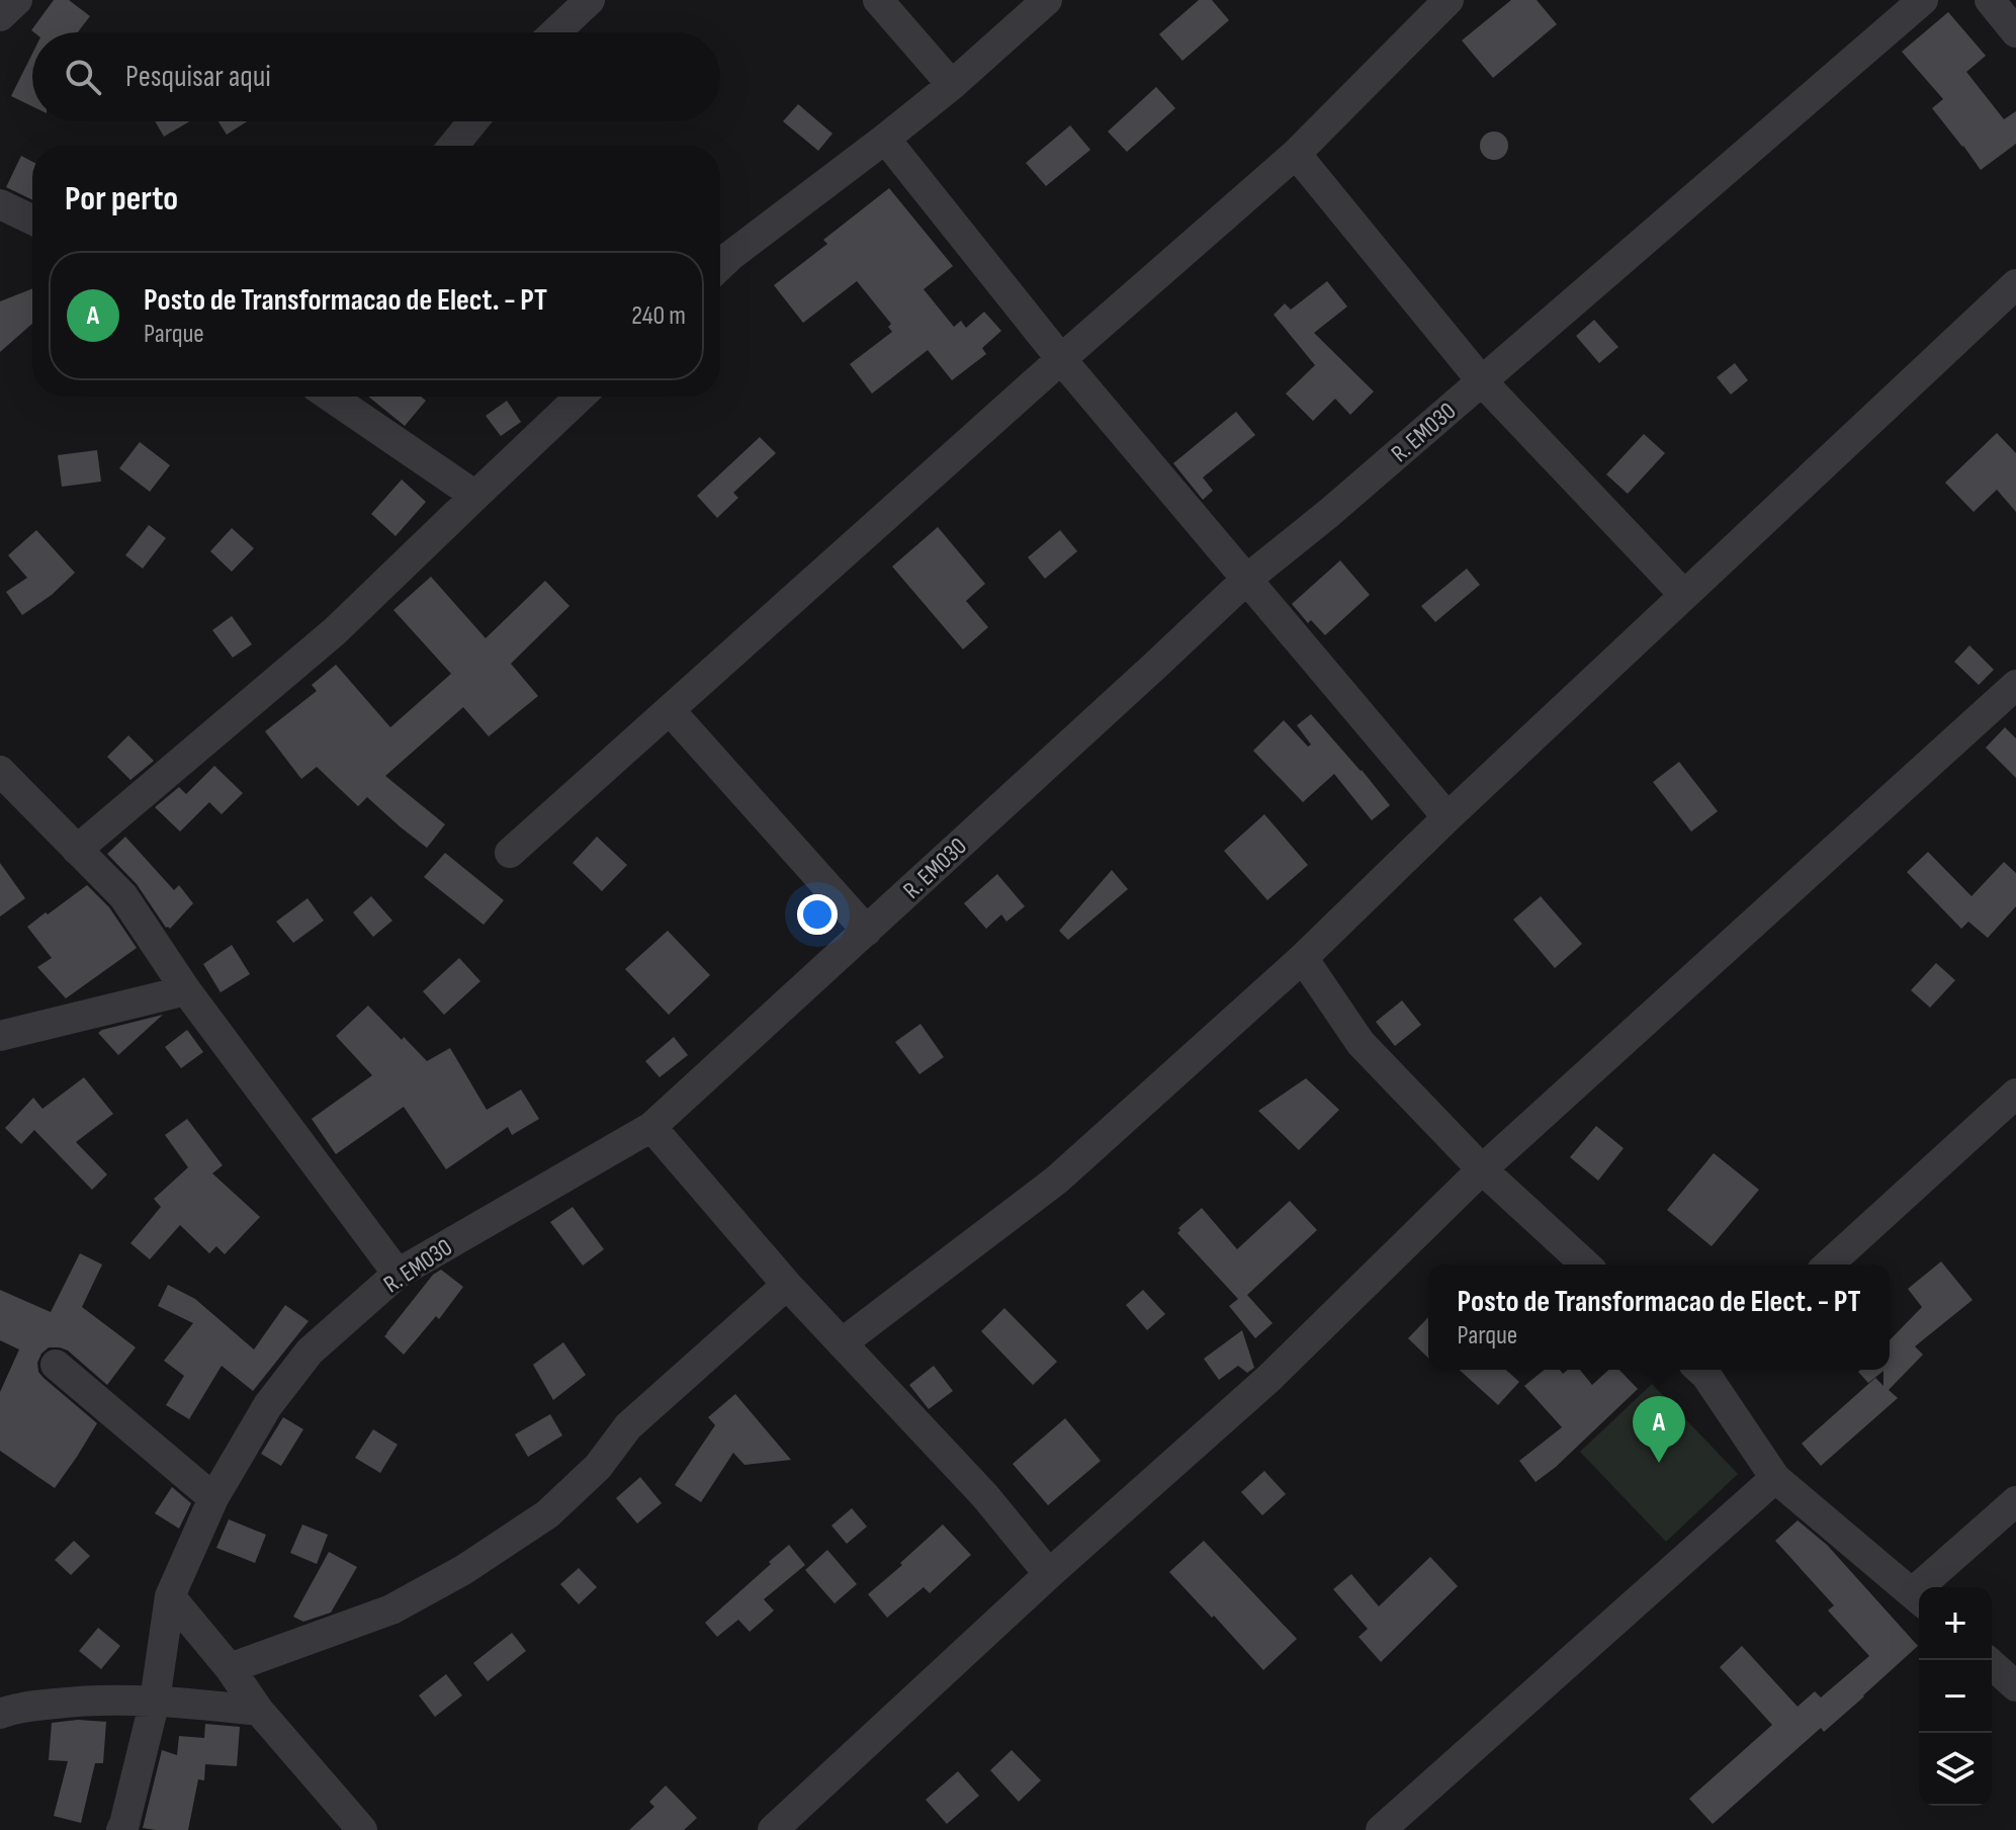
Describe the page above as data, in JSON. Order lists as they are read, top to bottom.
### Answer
{
  "streets": {
    "street": ["R. EM030"]
  },
  "page": {
    "search": "Pesquisar aqui",
    "heading": "Por perto",
    "list": [
      {
        "mark": "A",
        "name": "Posto de Transformacao de Elect. - PT",
        "note": "Parque",
        "value": "240 m"
      }
    ],
    "popup": ["Posto de Transformacao de Elect. - PT", "Parque"],
    "pins": "A",
    "map_buttons": ["+", "−"]
  }
}
